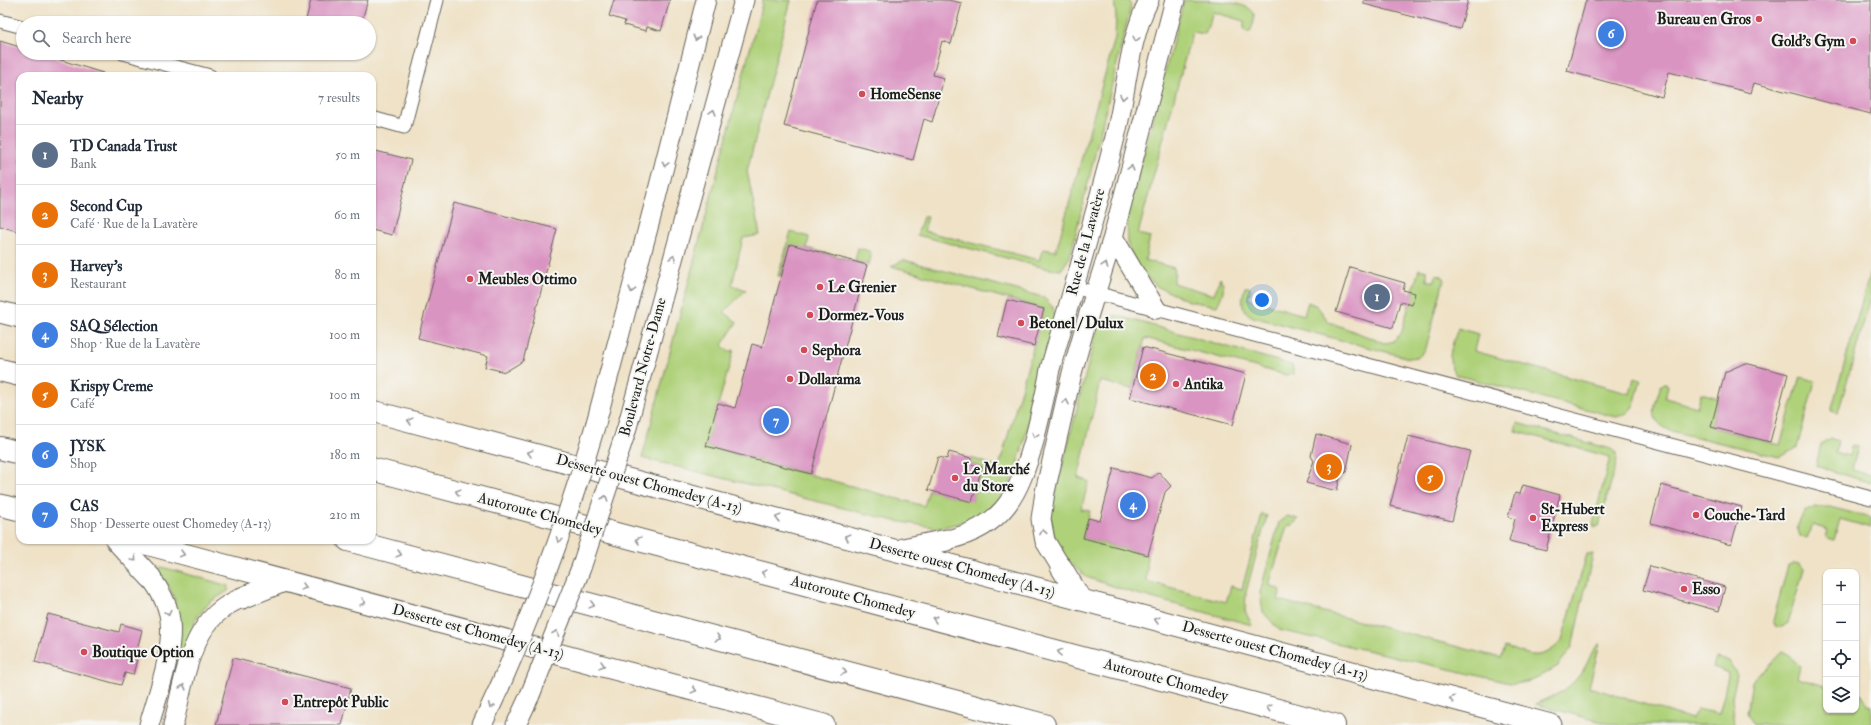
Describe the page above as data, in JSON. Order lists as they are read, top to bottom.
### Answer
{
  "streets": {
    "highway": ["Autoroute Chomedey"],
    "main road": ["Desserte ouest Chomedey (A-13)", "Desserte est Chomedey (A-13)"],
    "street": ["Rue de la Lavatère", "Boulevard Notre-Dame"]
  },
  "one_way": ["Desserte ouest Chomedey (A-13)", "Desserte est Chomedey (A-13)"],
  "places": [
    "Bureau en Gros",
    "Gold's Gym",
    "HomeSense",
    "Meubles Ottimo",
    "Le Grenier",
    "Dormez-Vous",
    "Betonel / Dulux",
    "Sephora",
    "Dollarama",
    "Antika",
    "Le Marché du Store",
    "Couche-Tard",
    "St-Hubert Express",
    "Esso",
    "Boutique Option",
    "Entrepôt Public"
  ],
  "page": {
    "search": "Search here",
    "pins": [
      "6",
      "1",
      "2",
      "7",
      "3",
      "5",
      "4"
    ],
    "heading": ["Nearby", "7 results"],
    "list": [
      {
        "mark": "1",
        "name": "TD Canada Trust",
        "note": "Bank",
        "value": "50 m"
      },
      {
        "mark": "2",
        "name": "Second Cup",
        "note": "Café · Rue de la Lavatère",
        "value": "60 m"
      },
      {
        "mark": "3",
        "name": "Harvey's",
        "note": "Restaurant",
        "value": "80 m"
      },
      {
        "mark": "4",
        "name": "SAQ Sélection",
        "note": "Shop · Rue de la Lavatère",
        "value": "100 m"
      },
      {
        "mark": "5",
        "name": "Krispy Creme",
        "note": "Café",
        "value": "100 m"
      },
      {
        "mark": "6",
        "name": "JYSK",
        "note": "Shop",
        "value": "180 m"
      },
      {
        "mark": "7",
        "name": "CAS",
        "note": "Shop · Desserte ouest Chomedey (A-13)",
        "value": "210 m"
      }
    ],
    "map_buttons": ["+", "−"]
  }
}
